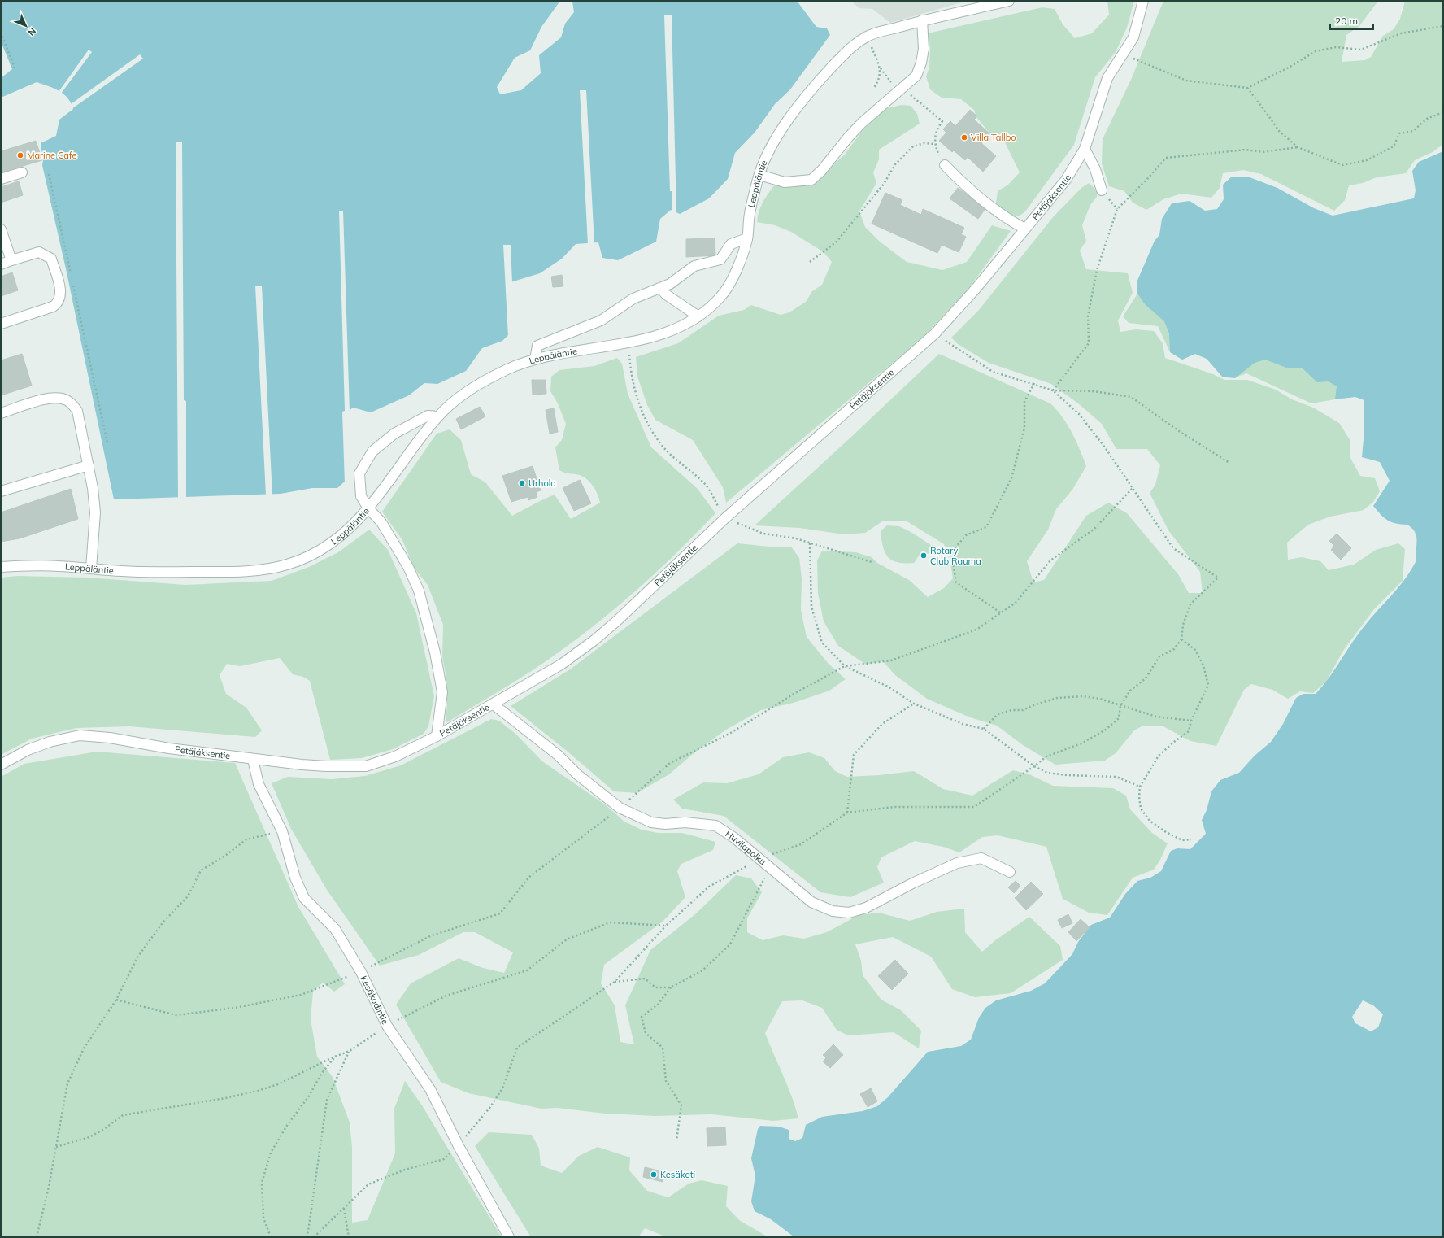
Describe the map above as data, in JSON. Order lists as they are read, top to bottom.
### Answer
{
  "streets": {
    "street": [
      "Leppäläntie",
      "Petäjäksentie",
      "Huvilapolku",
      "Kesäkodintie"
    ]
  },
  "crossings": [
    ["Petäjäksentie", "Huvilapolku"],
    ["Petäjäksentie", "Kesäkodintie"]
  ],
  "places": [
    "Villa Tallbo",
    "Marine Cafe",
    "Urhola",
    "Rotary Club Rauma",
    "Kesäkoti"
  ],
  "scale_bar": "20 m",
  "north": "bottom right"
}
